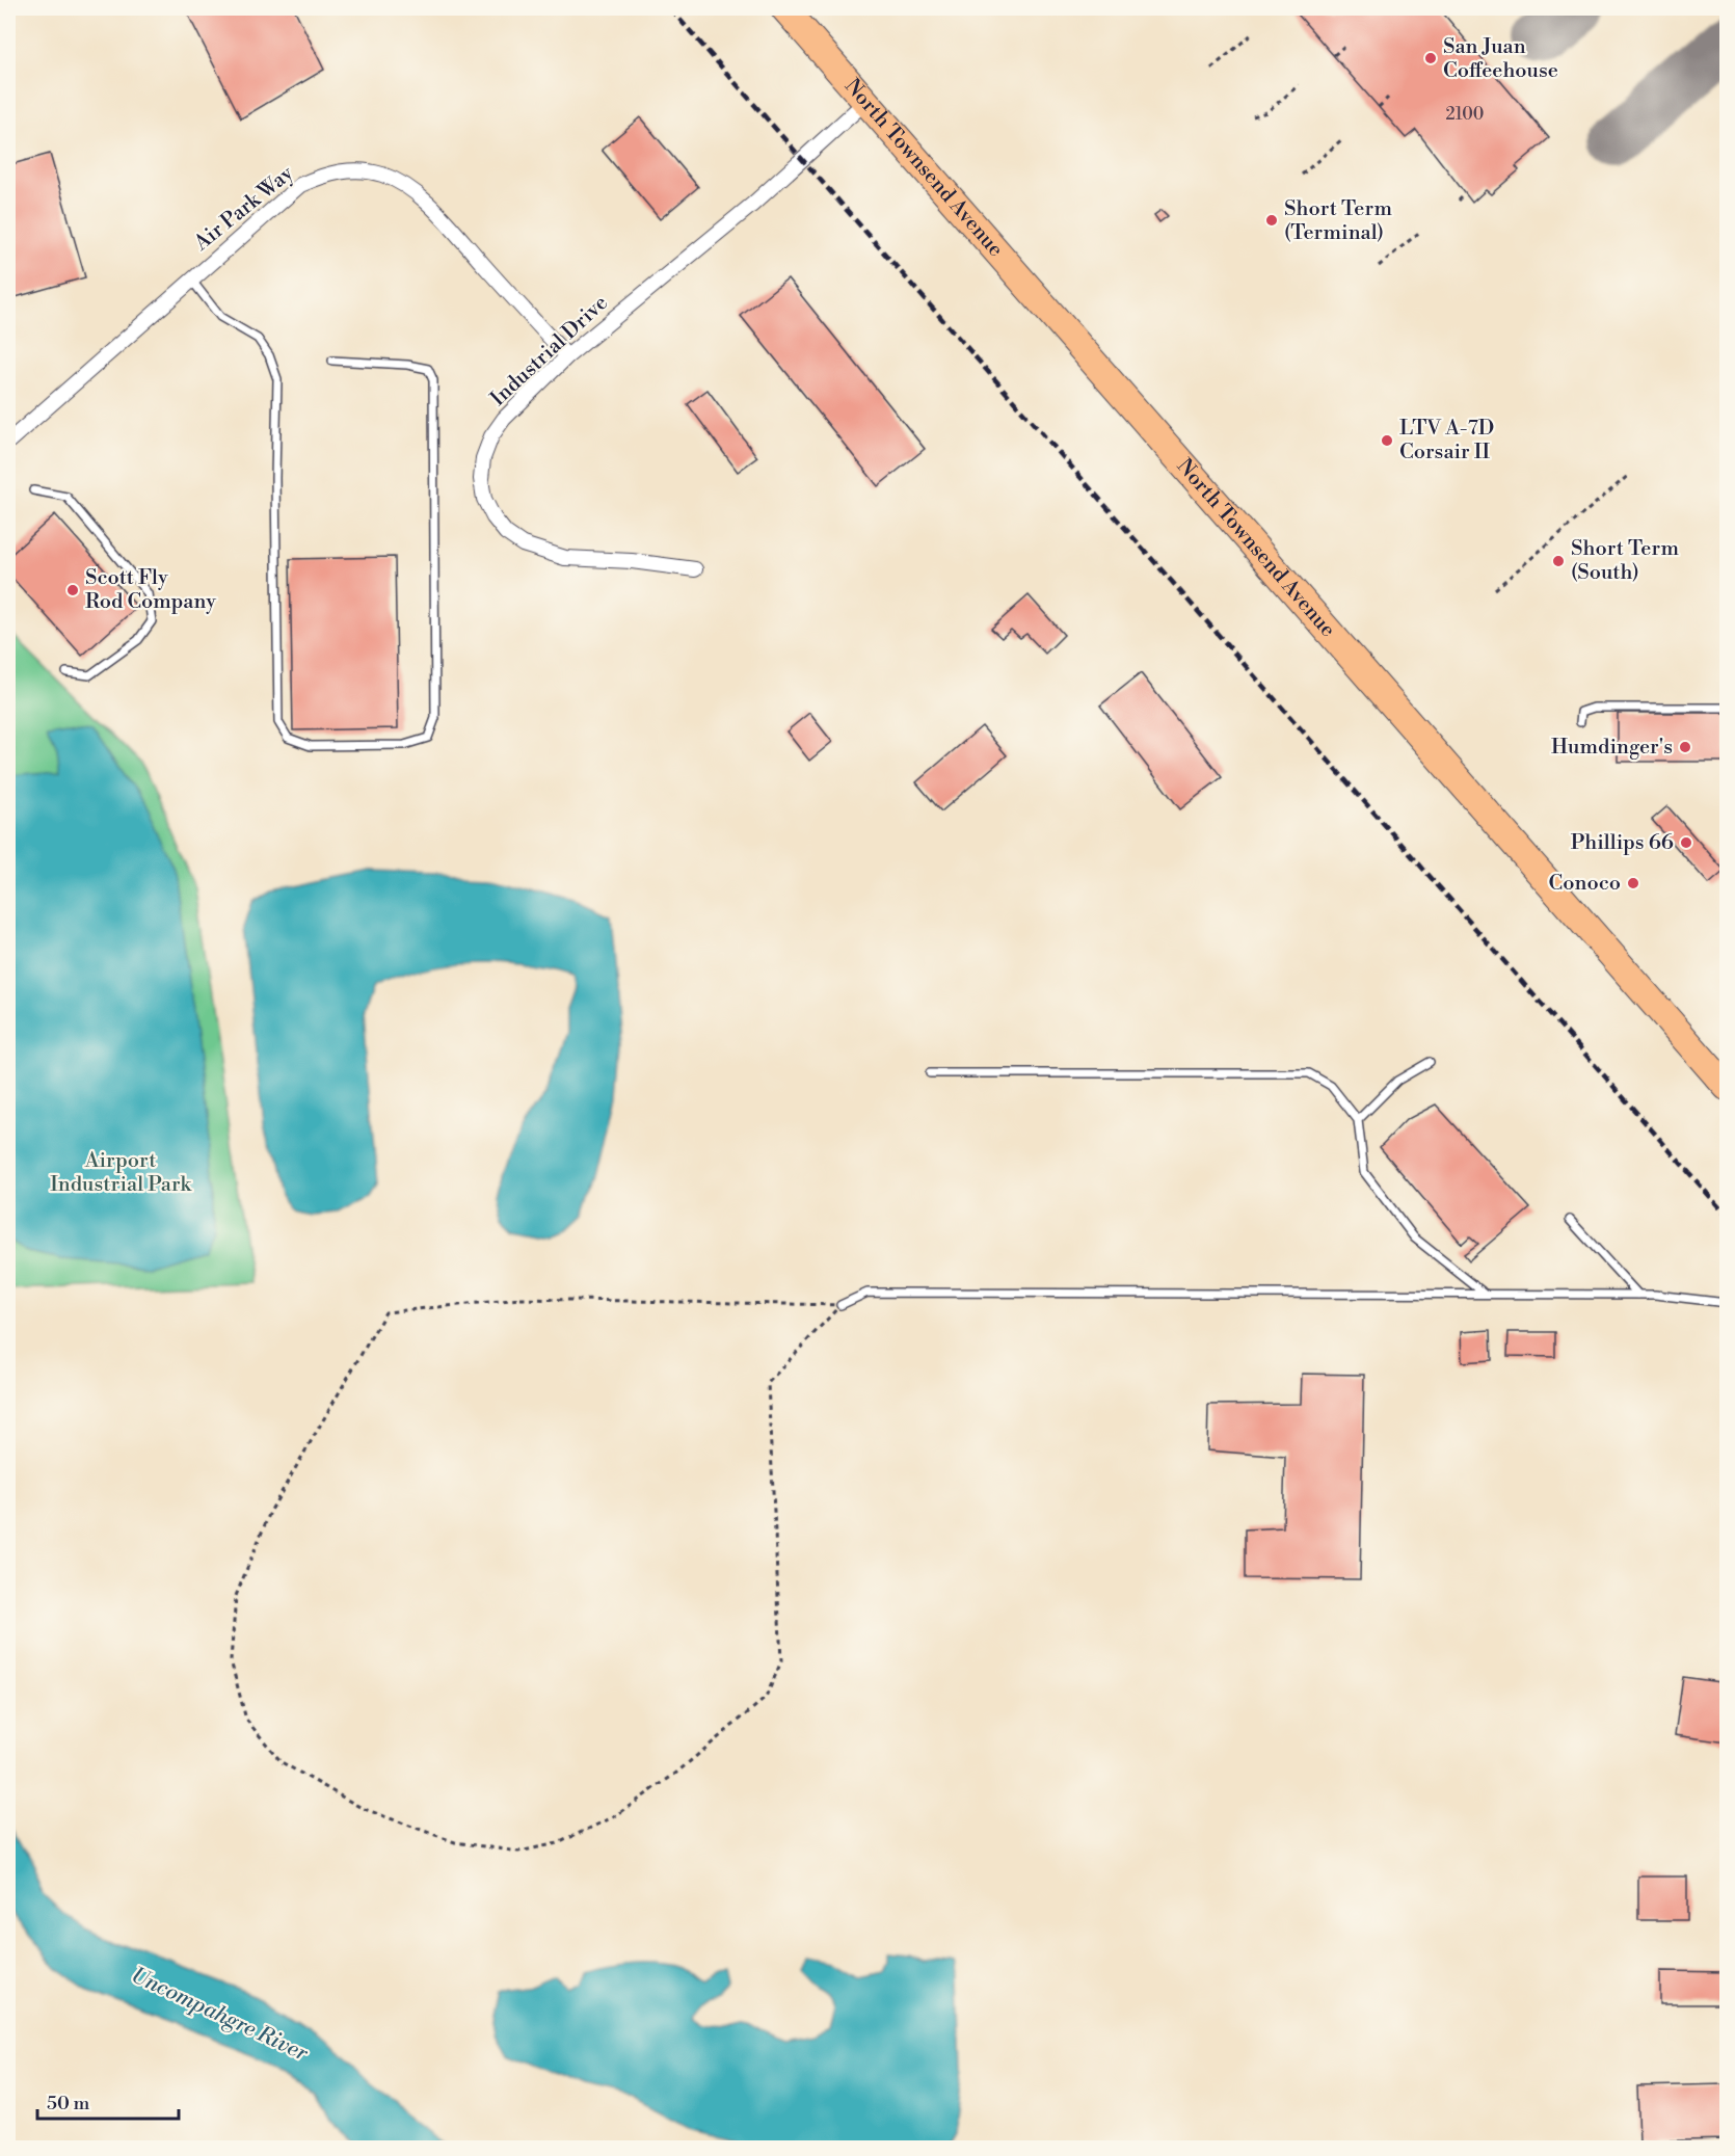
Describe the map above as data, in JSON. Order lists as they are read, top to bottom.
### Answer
{
  "streets": {
    "highway": ["North Townsend Avenue"],
    "street": ["Air Park Way", "Industrial Drive"]
  },
  "crossings": [
    ["North Townsend Avenue", "Industrial Drive"],
    ["Air Park Way", "Industrial Drive"]
  ],
  "water": ["Uncompahgre River"],
  "parks": ["Airport Industrial Park"],
  "places": [
    "San Juan Coffeehouse",
    "Short Term (Terminal)",
    "LTV A-7D Corsair II",
    "Short Term (South)",
    "Scott Fly Rod Company",
    "Humdinger's",
    "Phillips 66",
    "Conoco"
  ],
  "house_numbers": ["2100"],
  "scale_bar": "50 m"
}
